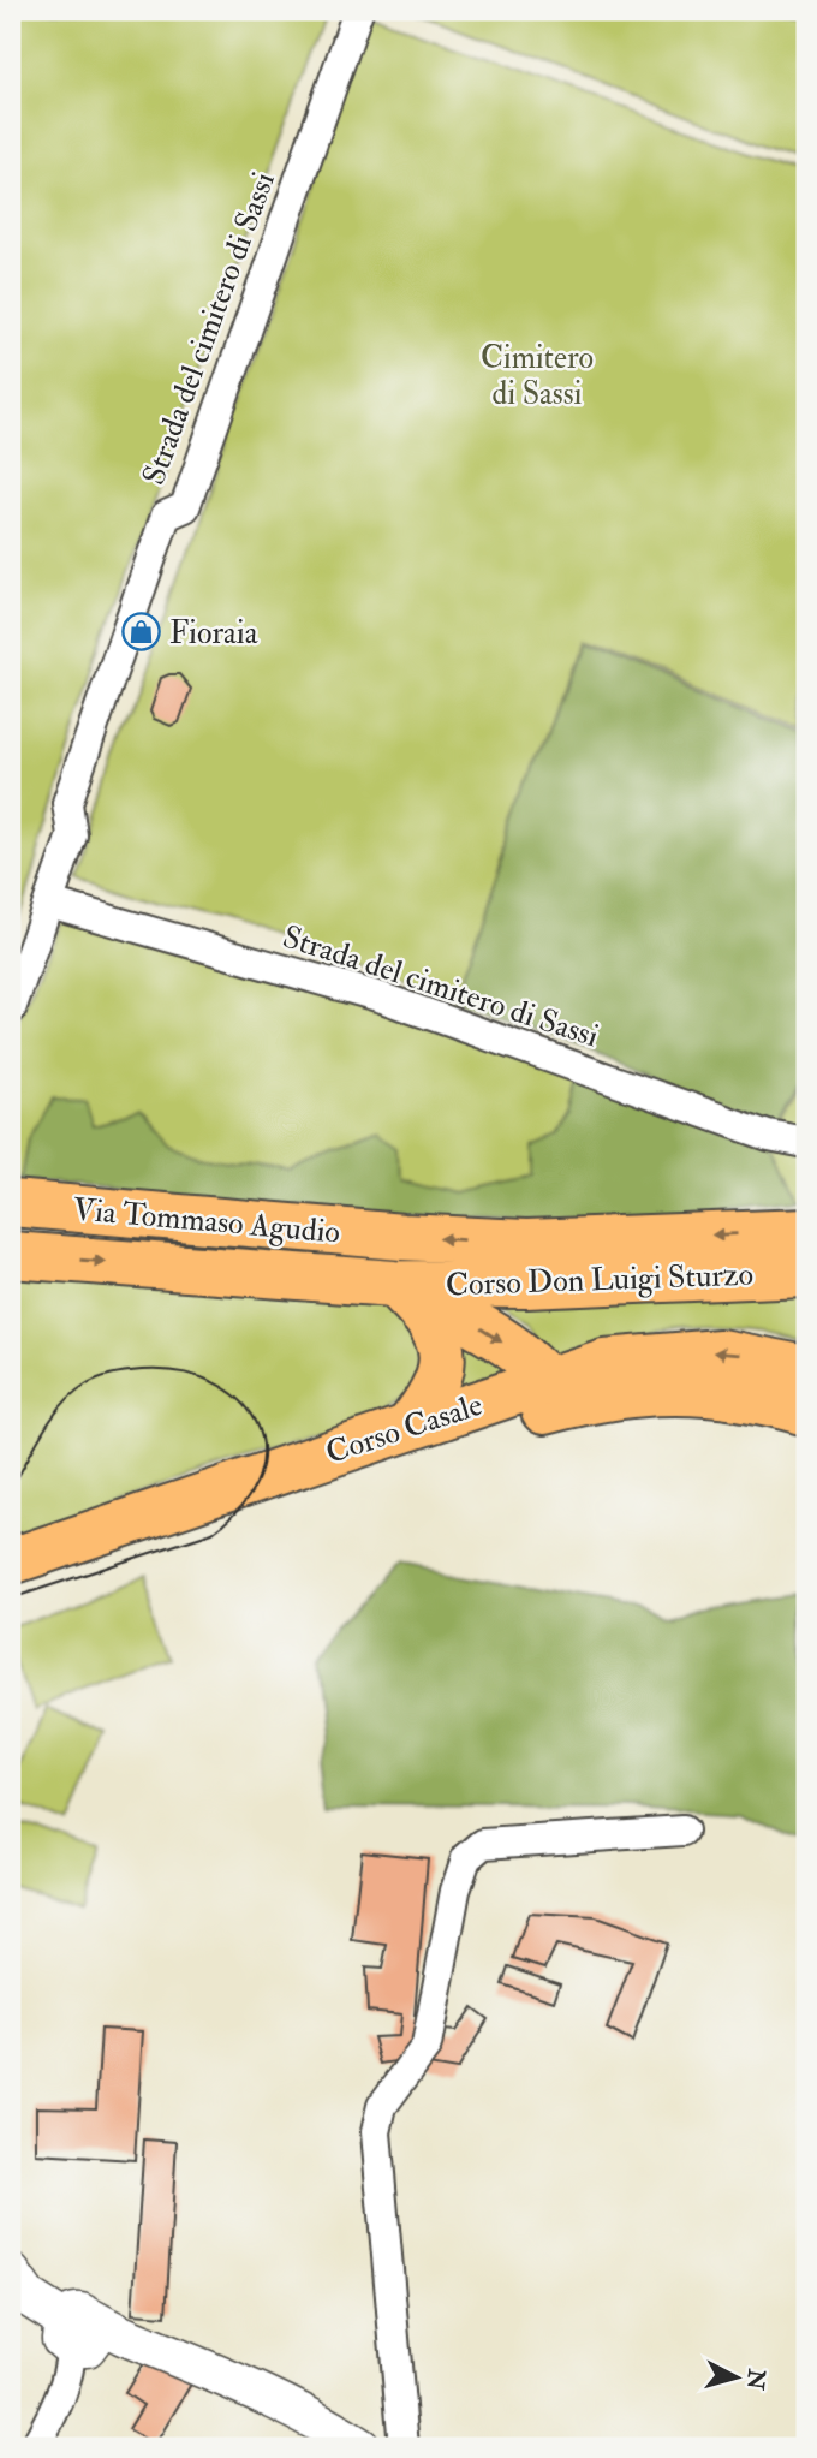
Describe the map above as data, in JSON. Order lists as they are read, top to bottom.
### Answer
{
  "streets": {
    "main road": ["Via Tommaso Agudio", "Corso Don Luigi Sturzo", "Corso Casale"],
    "street": ["Strada del cimitero di Sassi"]
  },
  "crossings": [
    ["Via Tommaso Agudio", "Corso Don Luigi Sturzo"]
  ],
  "parks": ["Cimitero di Sassi"],
  "places": {
    "shop": ["Fioraia"]
  },
  "north": "right"
}
